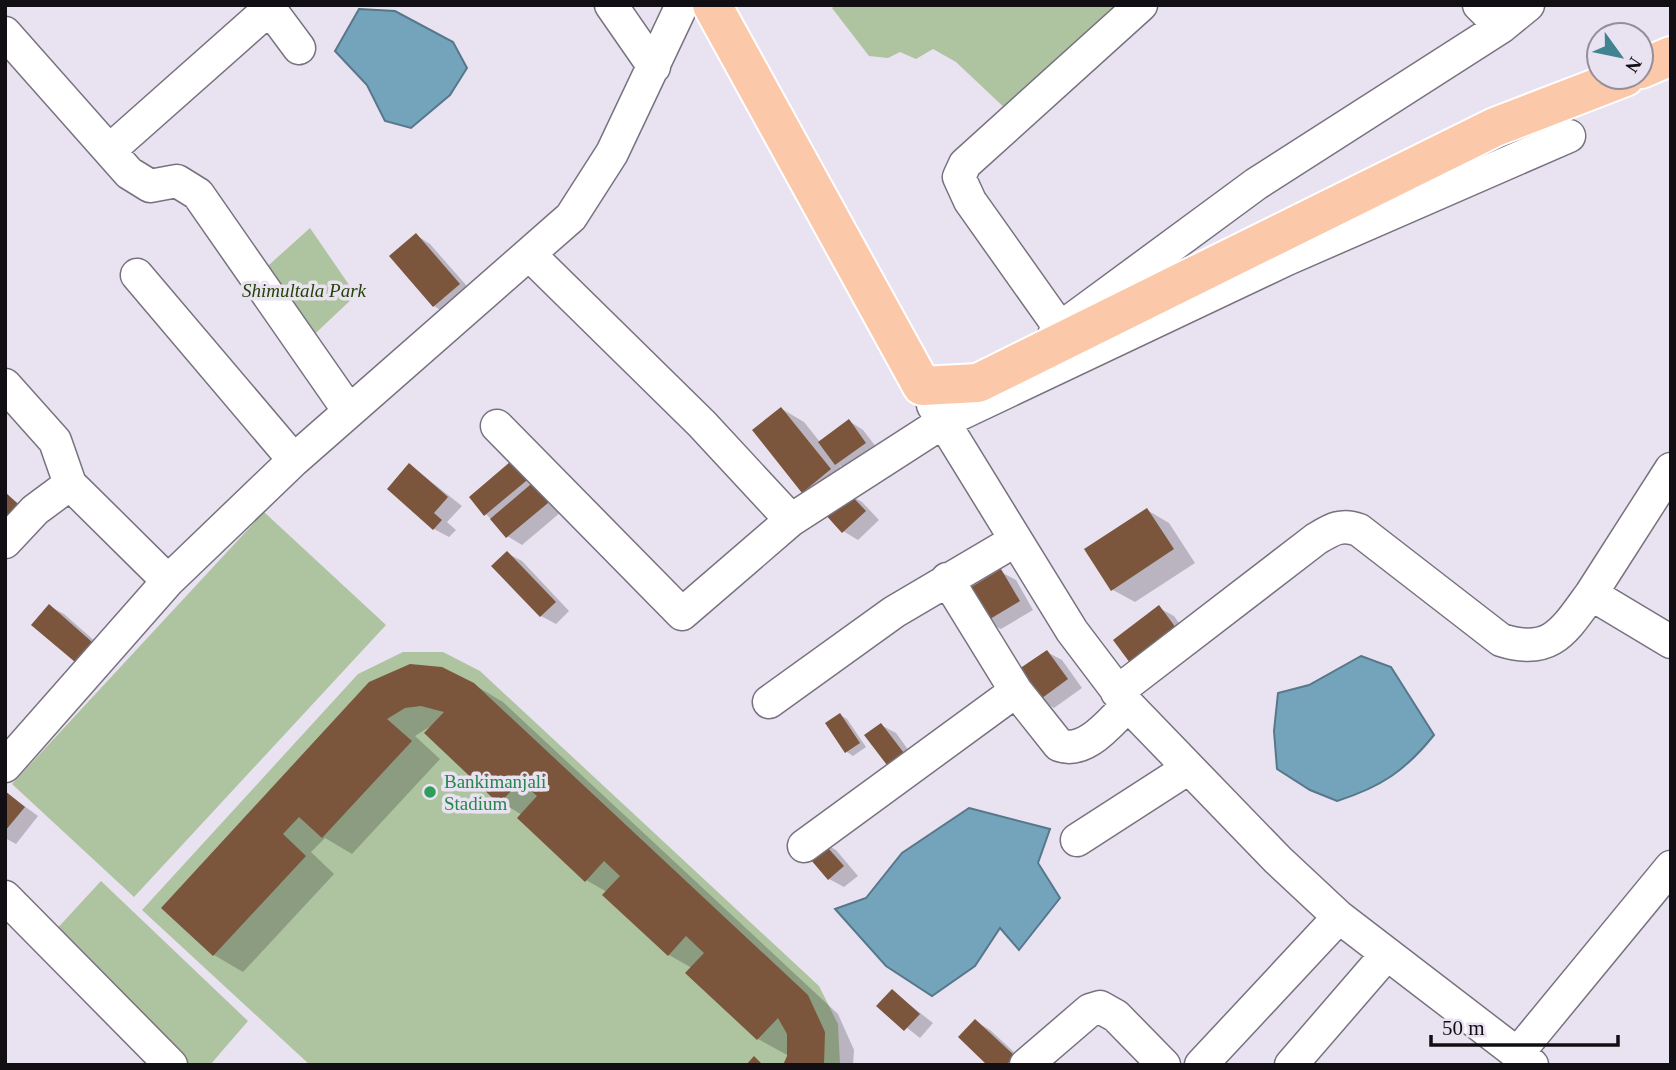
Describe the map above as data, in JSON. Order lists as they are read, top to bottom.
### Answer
{
  "parks": ["Shimultala Park"],
  "places": ["Bankimanjali Stadium"],
  "scale_bar": "50 m",
  "north": "bottom right"
}
